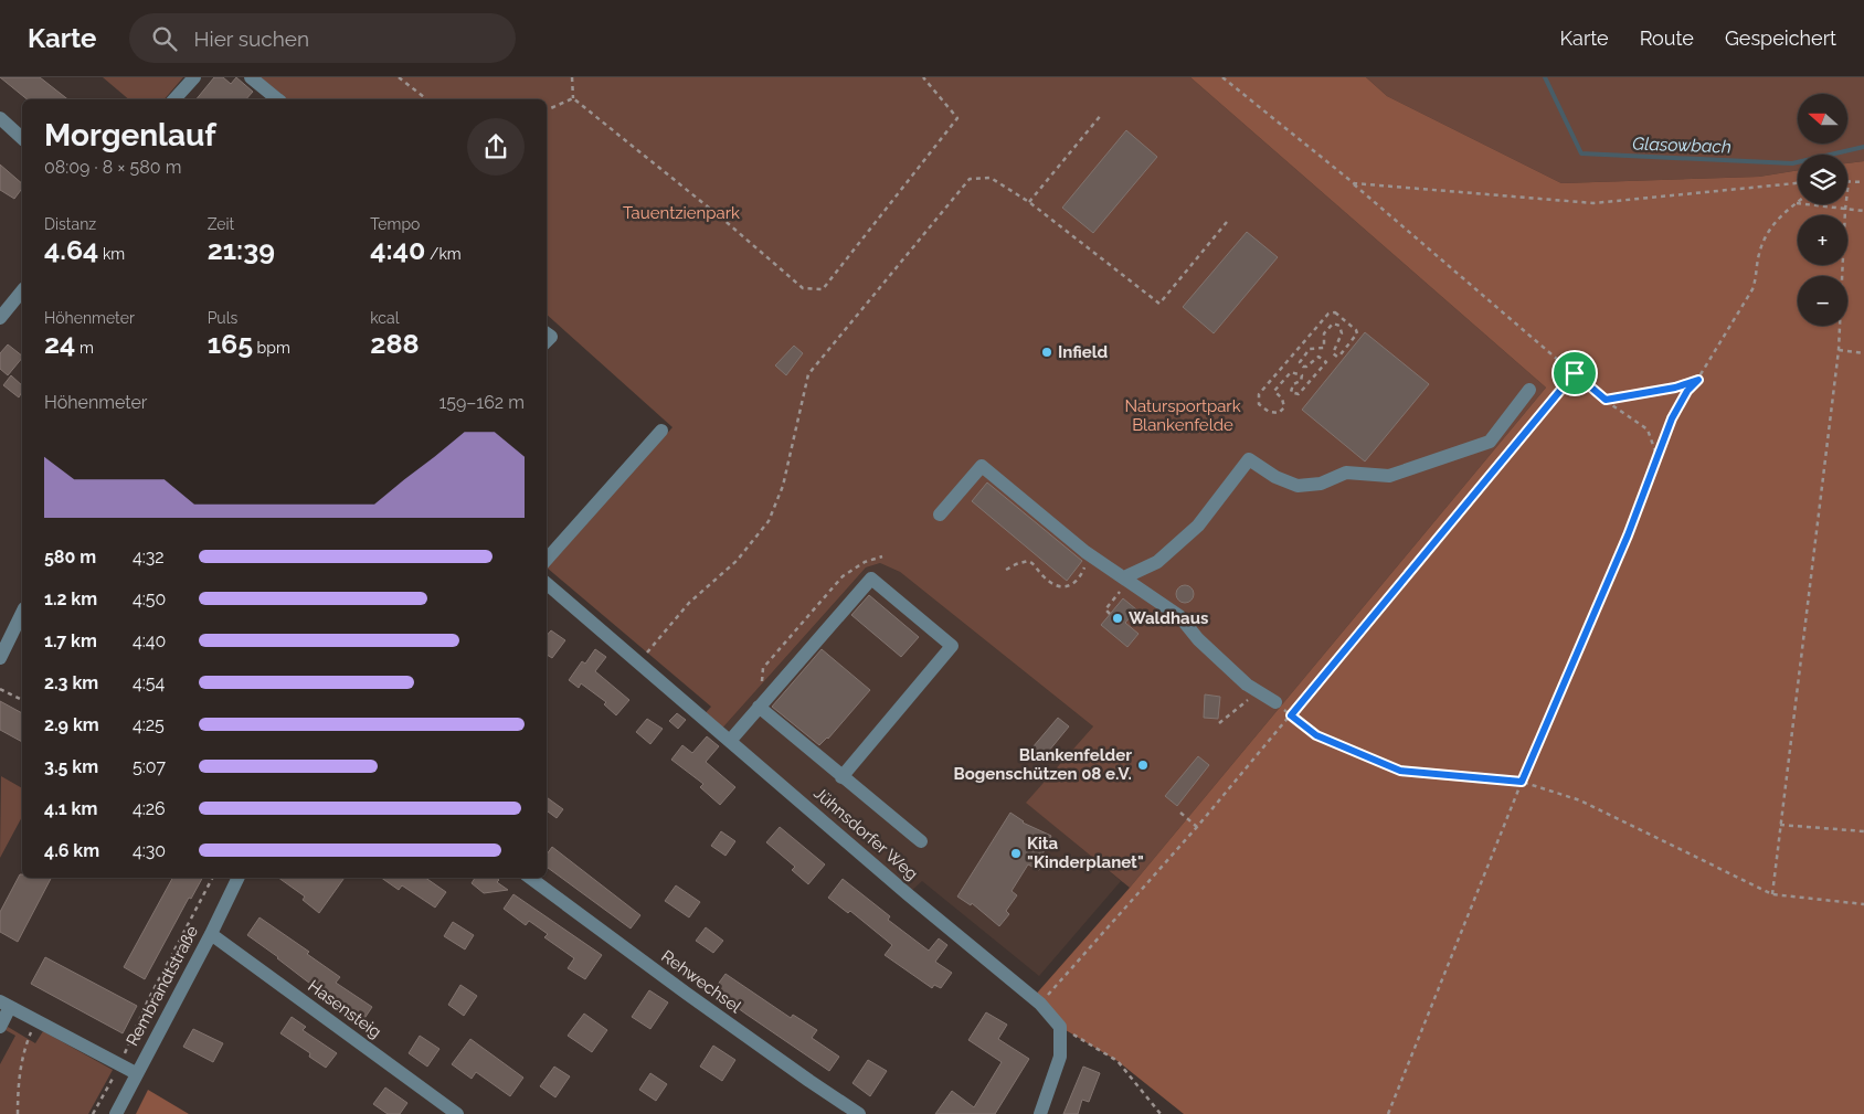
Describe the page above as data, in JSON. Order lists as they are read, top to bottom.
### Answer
{
  "streets": {
    "street": [
      "Jühnsdorfer Weg",
      "Rehwechsel",
      "Rembrandtstraße",
      "Hasensteig"
    ]
  },
  "crossings": [
    ["Rembrandtstraße", "Hasensteig"]
  ],
  "water": ["Glasowbach"],
  "parks": ["Tauentzienpark", "Natursportpark Blankenfelde"],
  "places": [
    "Infield",
    "Waldhaus",
    "Blankenfelder Bogenschützen 08 e.V.",
    "Kita \"Kinderplanet\""
  ],
  "north": "left",
  "page": {
    "header": "Karte",
    "search": "Hier suchen",
    "nav": ["Karte", "Route", "Gespeichert"],
    "map_buttons": ["+", "−"],
    "heading": ["Morgenlauf", "08:09 · 8 × 580 m"],
    "stats": [
      ["Distanz", "4.64 km"],
      ["Zeit", "21:39"],
      ["Tempo", "4:40 /km"],
      ["Höhenmeter", "24 m"],
      ["Puls", "165 bpm"],
      ["kcal", "288"]
    ],
    "chart": ["Höhenmeter", "159–162 m"],
    "list": [
      {
        "name": "580 m",
        "note": "4:32"
      },
      {
        "name": "1.2 km",
        "note": "4:50"
      },
      {
        "name": "1.7 km",
        "note": "4:40"
      },
      {
        "name": "2.3 km",
        "note": "4:54"
      },
      {
        "name": "2.9 km",
        "note": "4:25"
      },
      {
        "name": "3.5 km",
        "note": "5:07"
      },
      {
        "name": "4.1 km",
        "note": "4:26"
      },
      {
        "name": "4.6 km",
        "note": "4:30"
      }
    ]
  }
}
